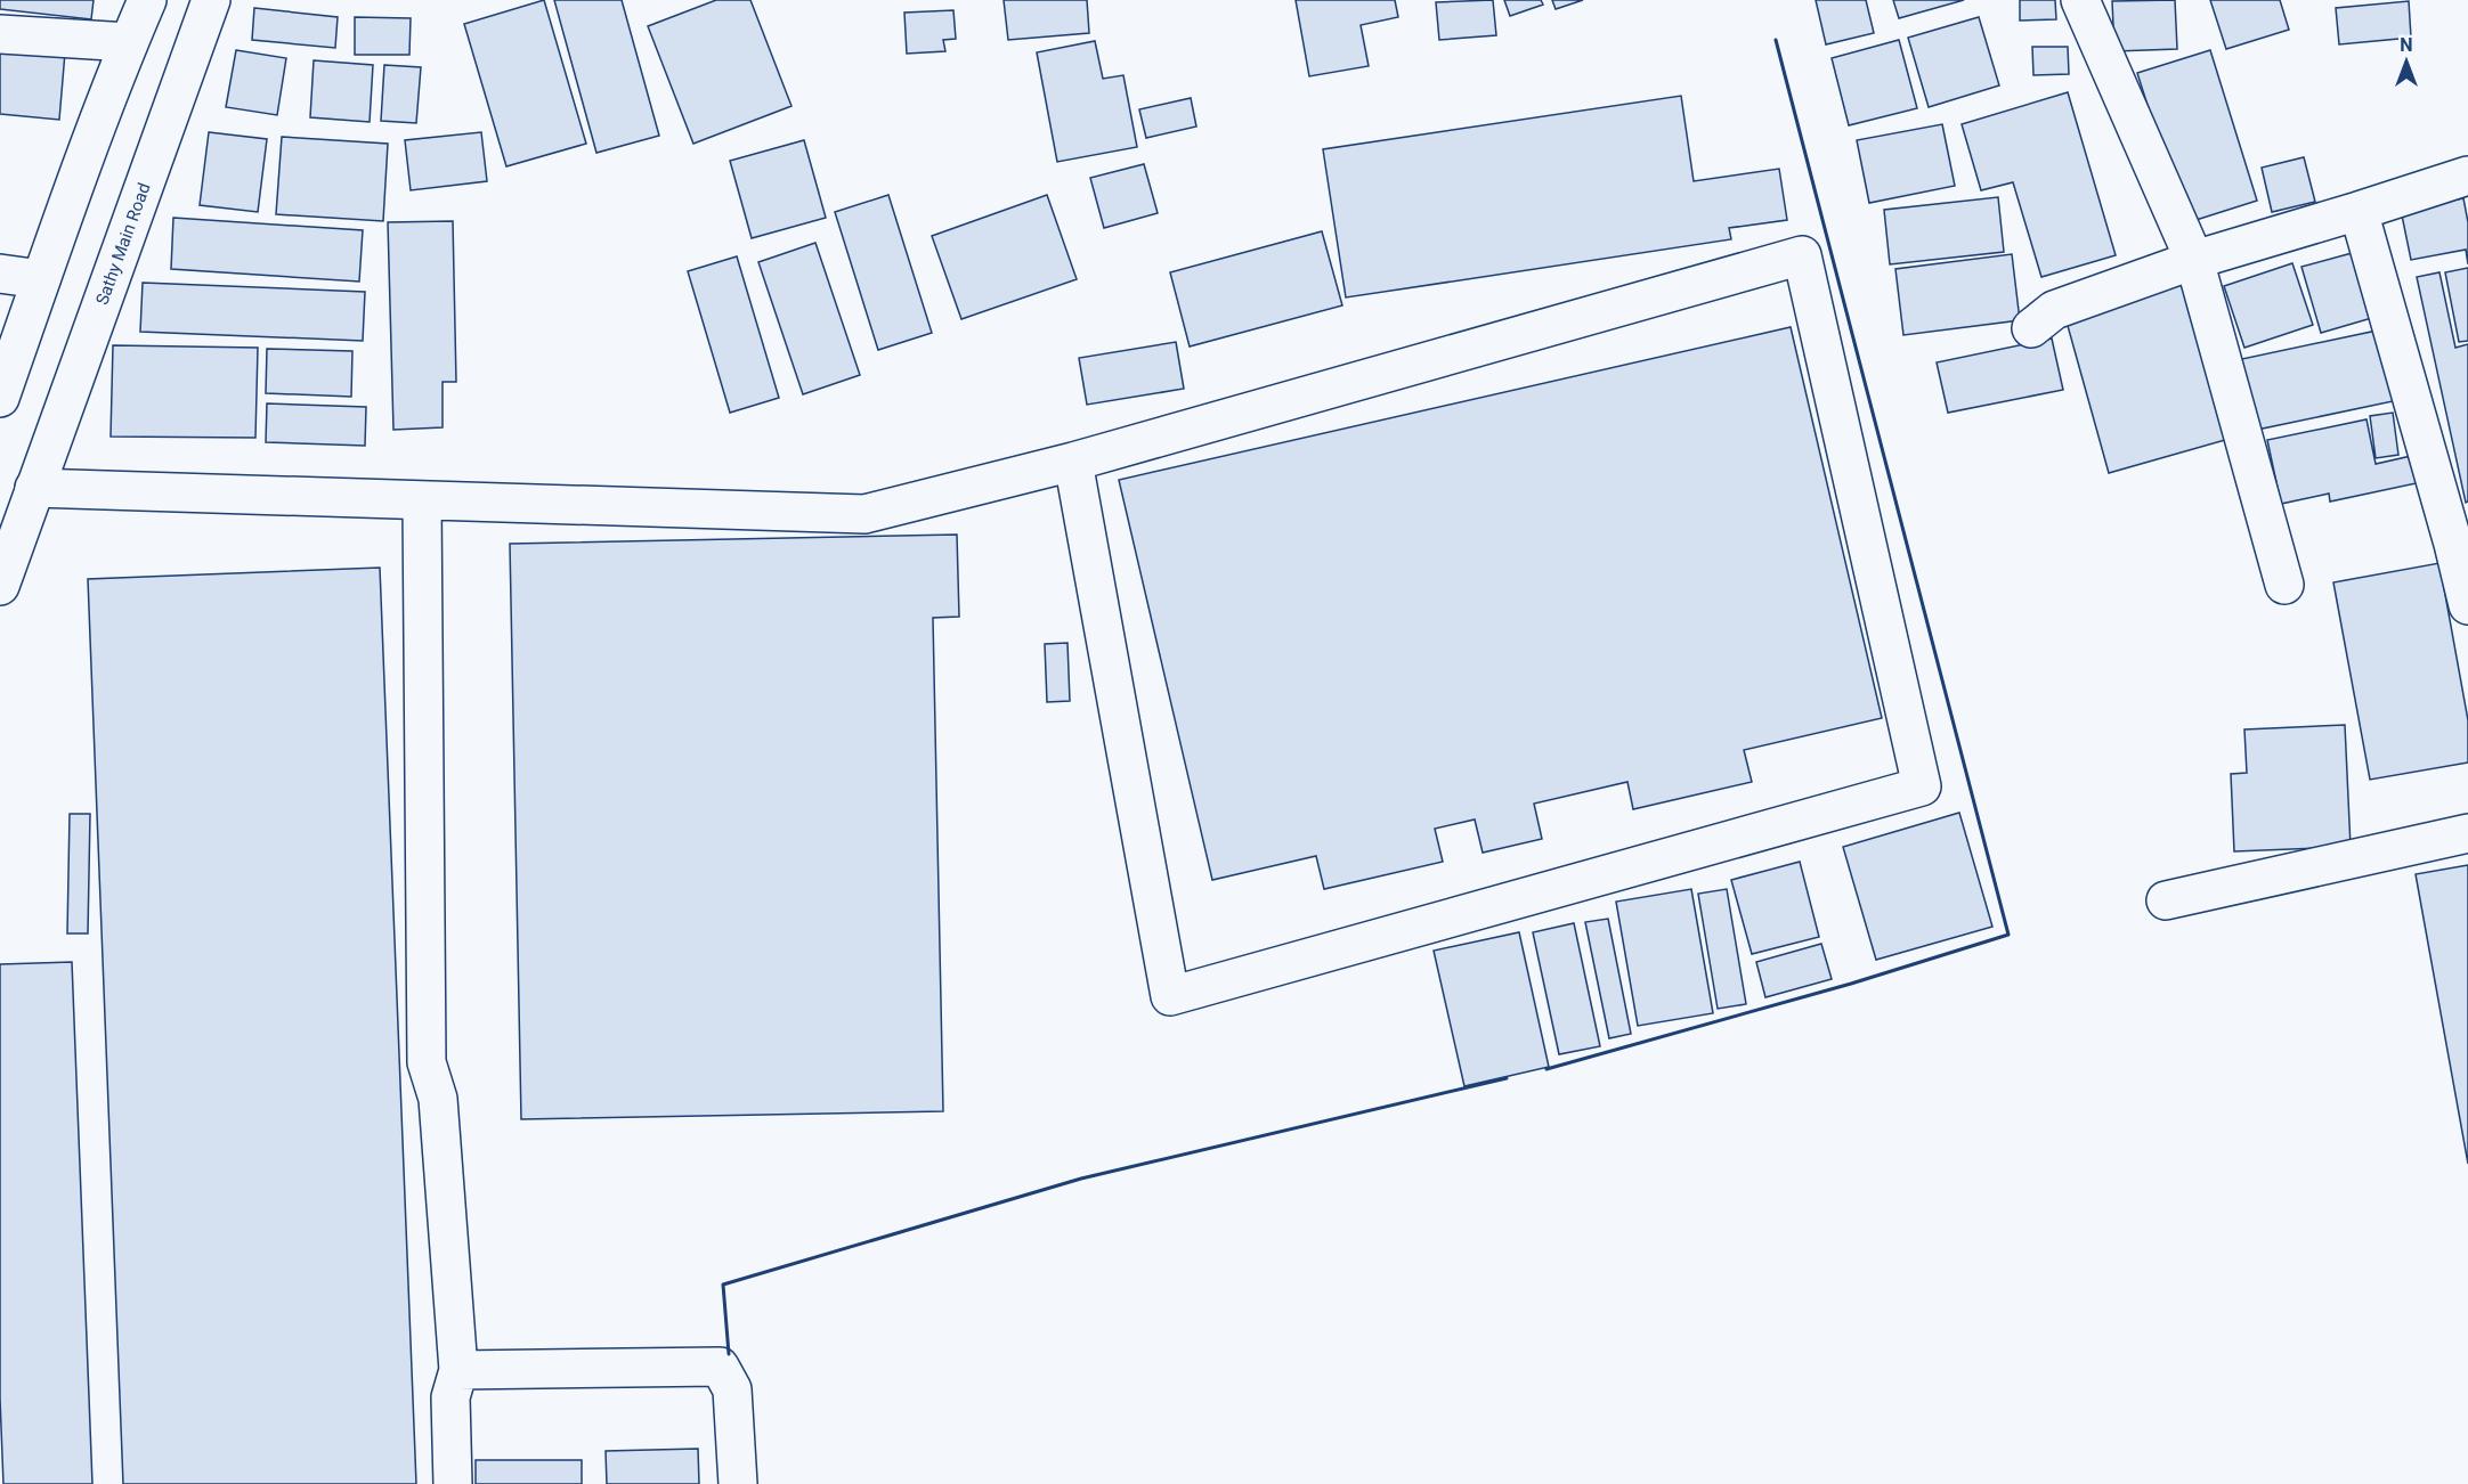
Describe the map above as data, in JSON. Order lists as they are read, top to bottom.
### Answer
{
  "streets": {
    "main road": ["Sathy Main Road"]
  },
  "north": "top"
}
